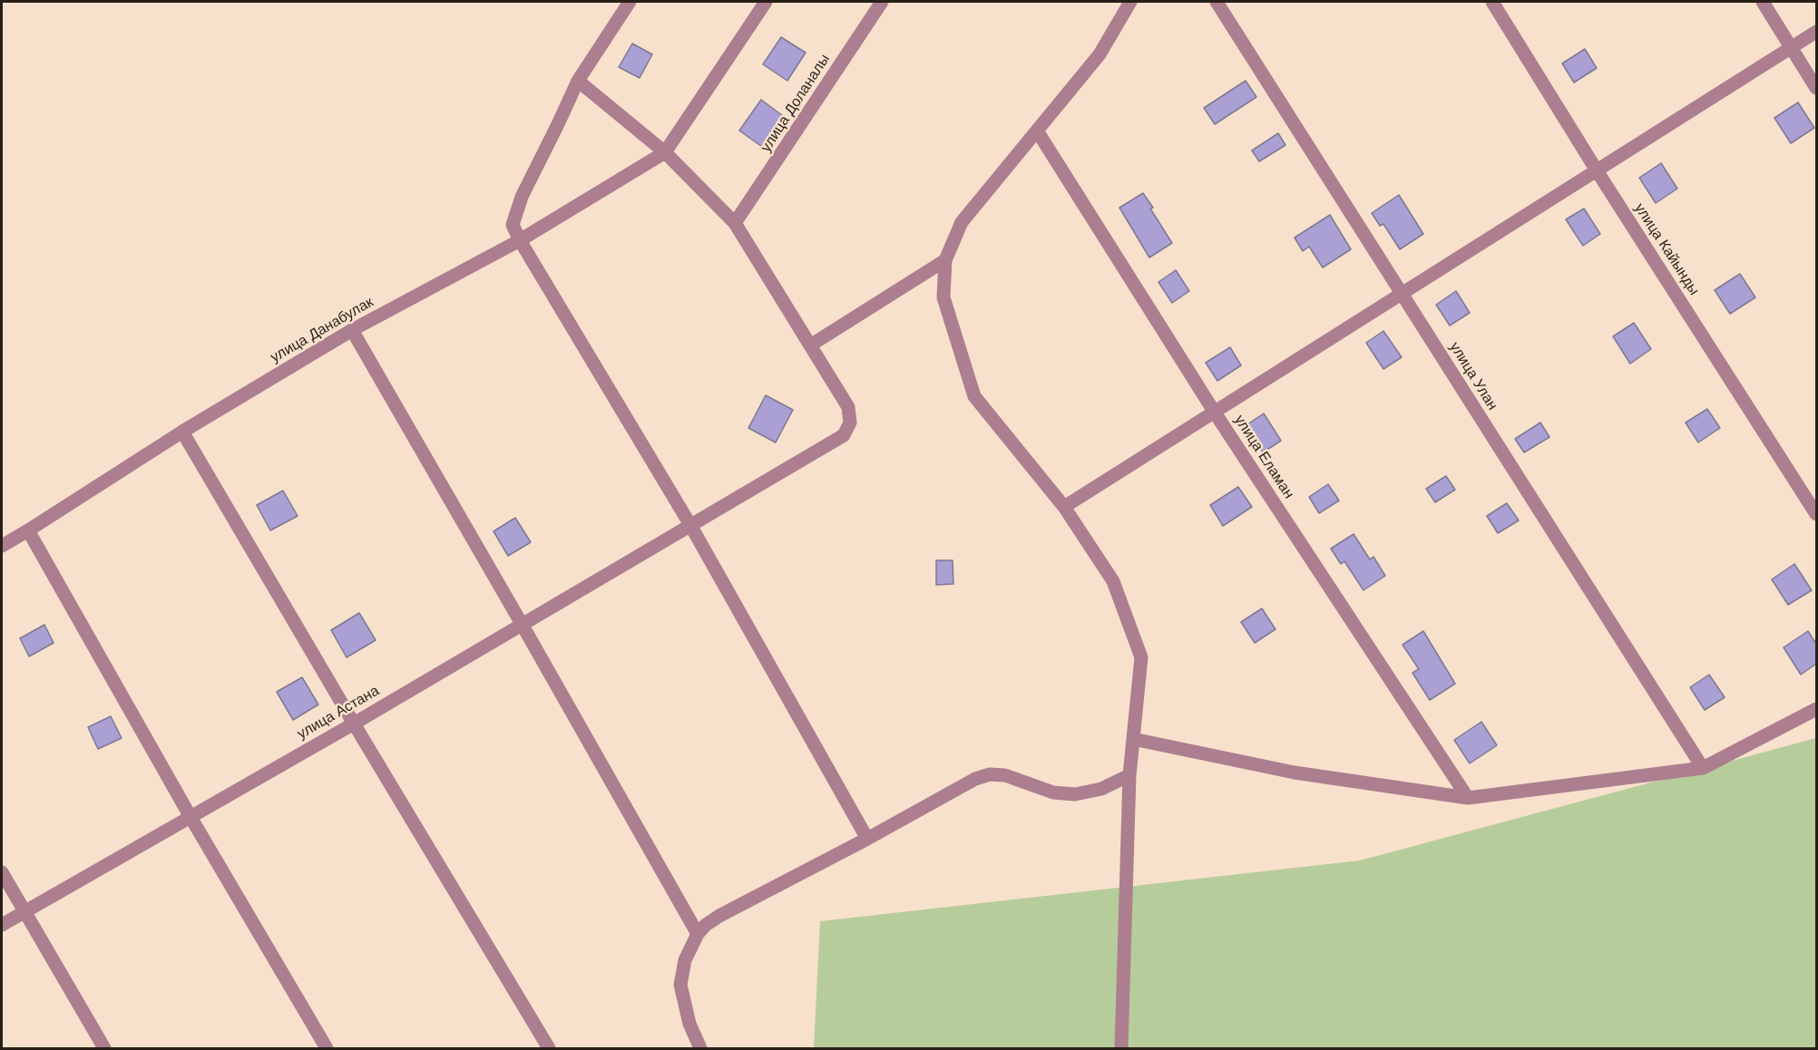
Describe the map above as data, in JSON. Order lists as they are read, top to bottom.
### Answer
{
  "streets": {
    "street": [
      "улица Доланалы",
      "улица Кайынды",
      "улица Данабулак",
      "улица Улан",
      "улица Еламан",
      "улица Астана"
    ]
  },
  "crossings": [
    ["улица Доланалы", "улица Астана"],
    ["улица Данабулак", "улица Астана"]
  ]
}
